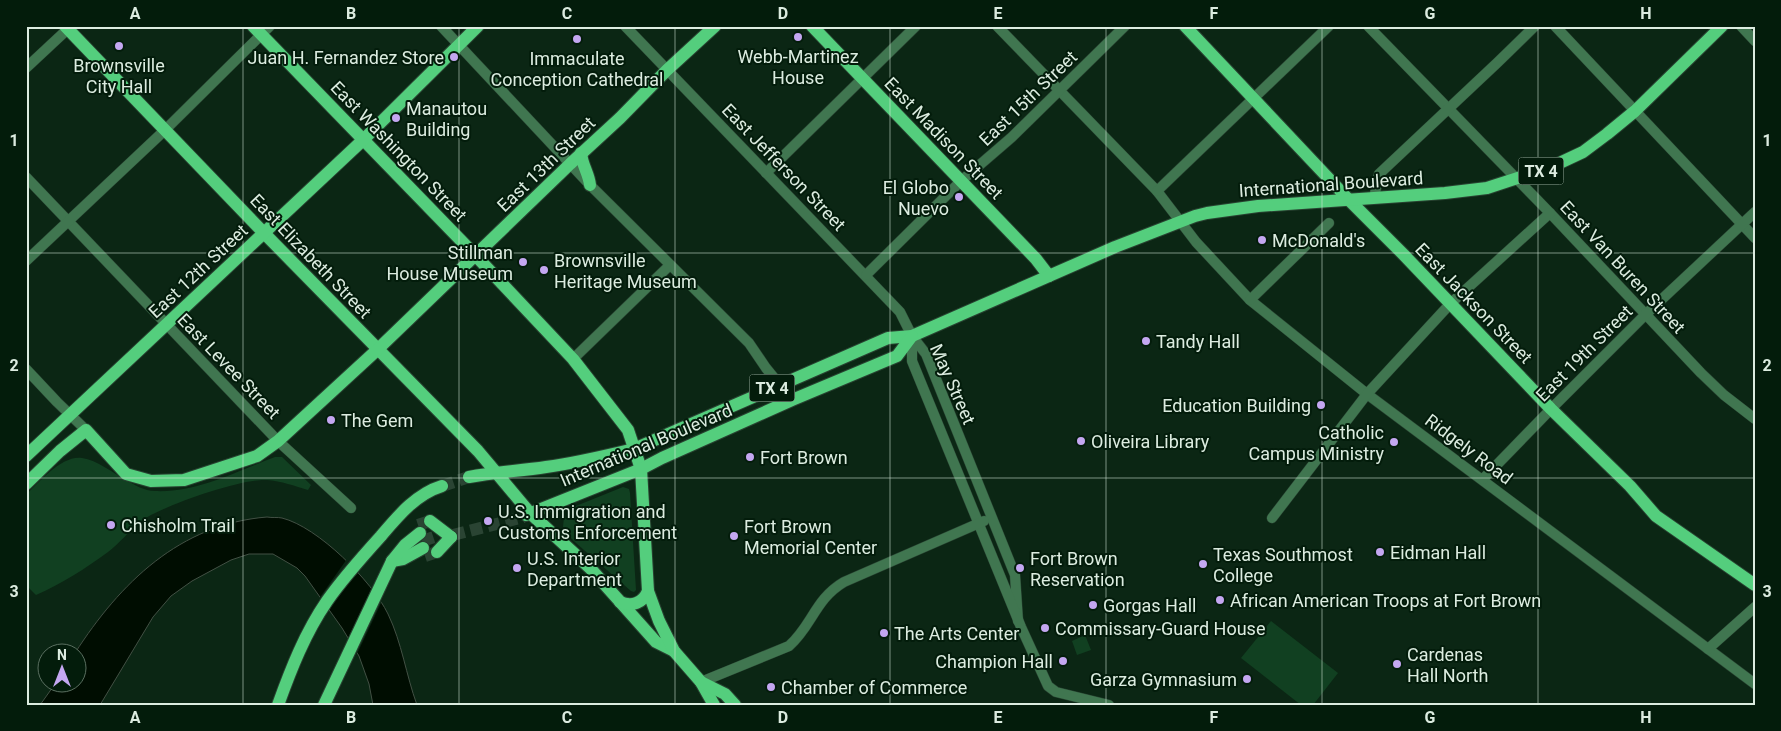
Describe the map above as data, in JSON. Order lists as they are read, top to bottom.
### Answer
{
  "streets": {
    "main road": [
      "East Madison Street",
      "East Washington Street",
      "East 13th Street",
      "TX 4",
      "International Boulevard",
      "East Elizabeth Street",
      "East 12th Street",
      "East Jackson Street"
    ],
    "street": [
      "East 15th Street",
      "East Jefferson Street",
      "East Van Buren Street",
      "East 19th Street",
      "East Levee Street",
      "May Street",
      "Ridgely Road"
    ]
  },
  "crossings": [
    ["East 15th Street", "East Madison Street"],
    ["East 15th Street", "East Jefferson Street"],
    ["East 15th Street", "Ridgely Road"],
    ["East Madison Street", "International Boulevard"],
    ["East Washington Street", "East 13th Street"],
    ["East Washington Street", "International Boulevard"],
    ["East Washington Street", "East Elizabeth Street"],
    ["East Washington Street", "East 12th Street"],
    ["East 13th Street", "East Jefferson Street"],
    ["East 13th Street", "East Elizabeth Street"],
    ["East 13th Street", "East Levee Street"],
    ["East Jefferson Street", "International Boulevard"],
    ["East Jefferson Street", "May Street"],
    ["International Boulevard", "East Elizabeth Street"],
    ["International Boulevard", "East Van Buren Street"],
    ["International Boulevard", "East Jackson Street"],
    ["International Boulevard", "May Street"],
    ["International Boulevard", "Ridgely Road"],
    ["East Elizabeth Street", "East 12th Street"],
    ["East Van Buren Street", "East 19th Street"],
    ["East 12th Street", "East Levee Street"],
    ["East Jackson Street", "East 19th Street"],
    ["East 19th Street", "Ridgely Road"]
  ],
  "places": [
    "Webb-Martinez House",
    "Immaculate Conception Cathedral",
    "Brownsville City Hall",
    "Juan H. Fernandez Store",
    "Manautou Building",
    "El Globo Nuevo",
    "McDonald's",
    "Stillman House Museum",
    "Brownsville Heritage Museum",
    "Tandy Hall",
    "Education Building",
    "The Gem",
    "Oliveira Library",
    "Catholic Campus Ministry",
    "Fort Brown",
    "U.S. Immigration and Customs Enforcement",
    "Chisholm Trail",
    "Fort Brown Memorial Center",
    "Eidman Hall",
    "Texas Southmost College",
    "U.S. Interior Department",
    "Fort Brown Reservation",
    "African American Troops at Fort Brown",
    "Gorgas Hall",
    "Commissary-Guard House",
    "The Arts Center",
    "Champion Hall",
    "Cardenas Hall North",
    "Garza Gymnasium",
    "Chamber of Commerce"
  ],
  "north": "top",
  "grid": {
    "columns": [
      "A",
      "B",
      "C",
      "D",
      "E",
      "F",
      "G",
      "H"
    ],
    "rows": ["1", "2", "3"]
  }
}
